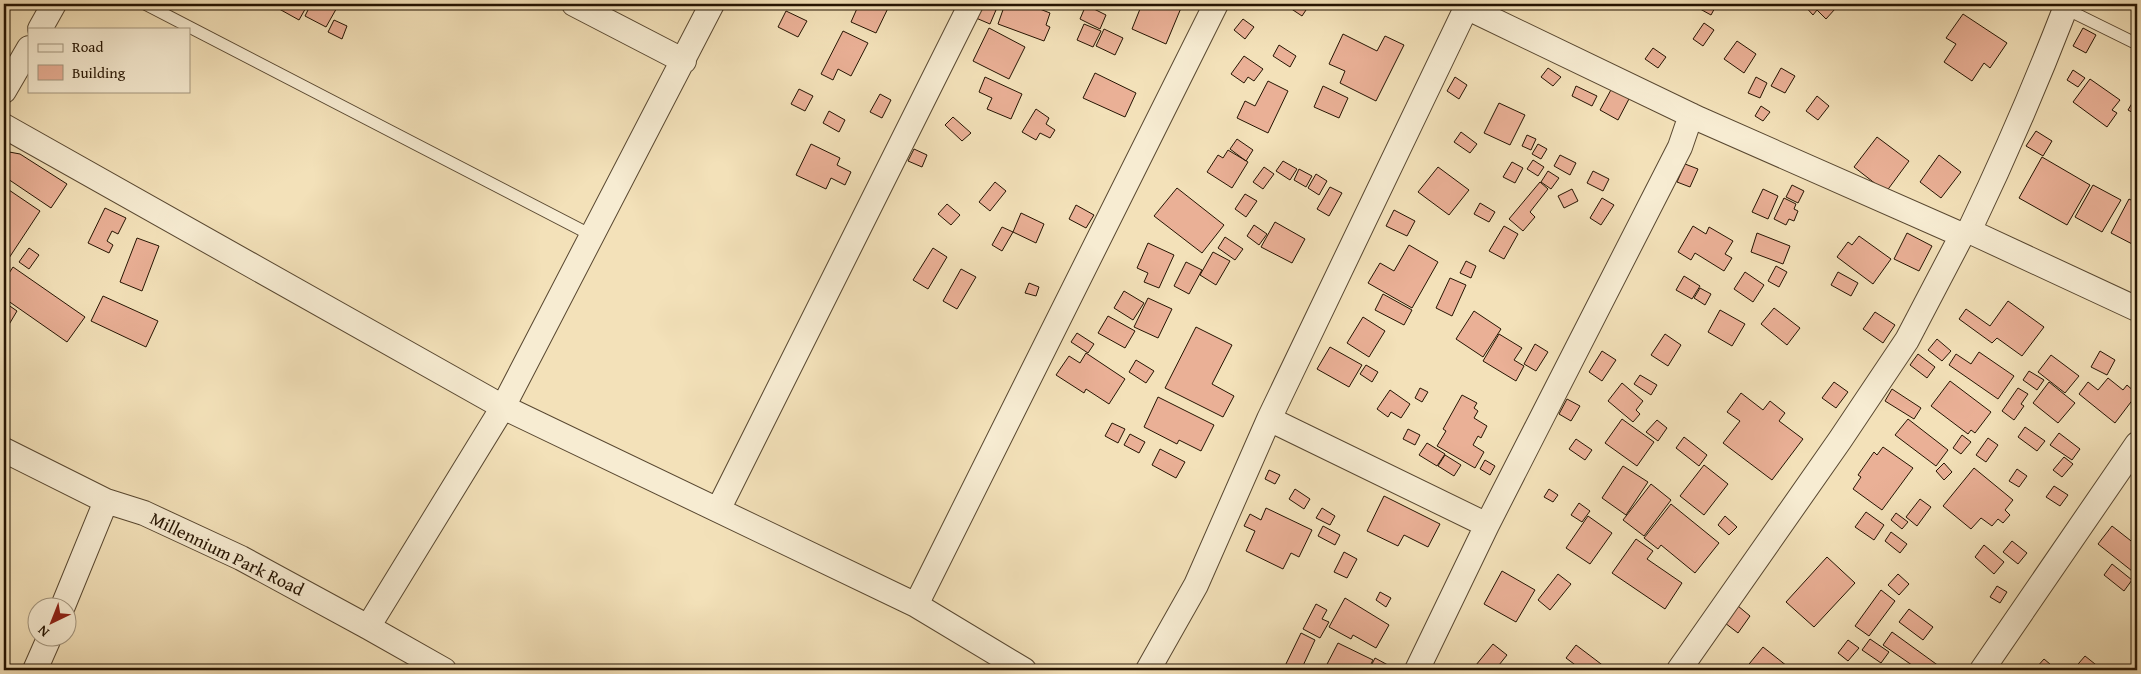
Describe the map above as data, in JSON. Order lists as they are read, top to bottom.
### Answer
{
  "streets": {
    "street": ["Millennium Park Road"]
  },
  "legend": ["Road", "Building"],
  "north": "bottom left"
}
